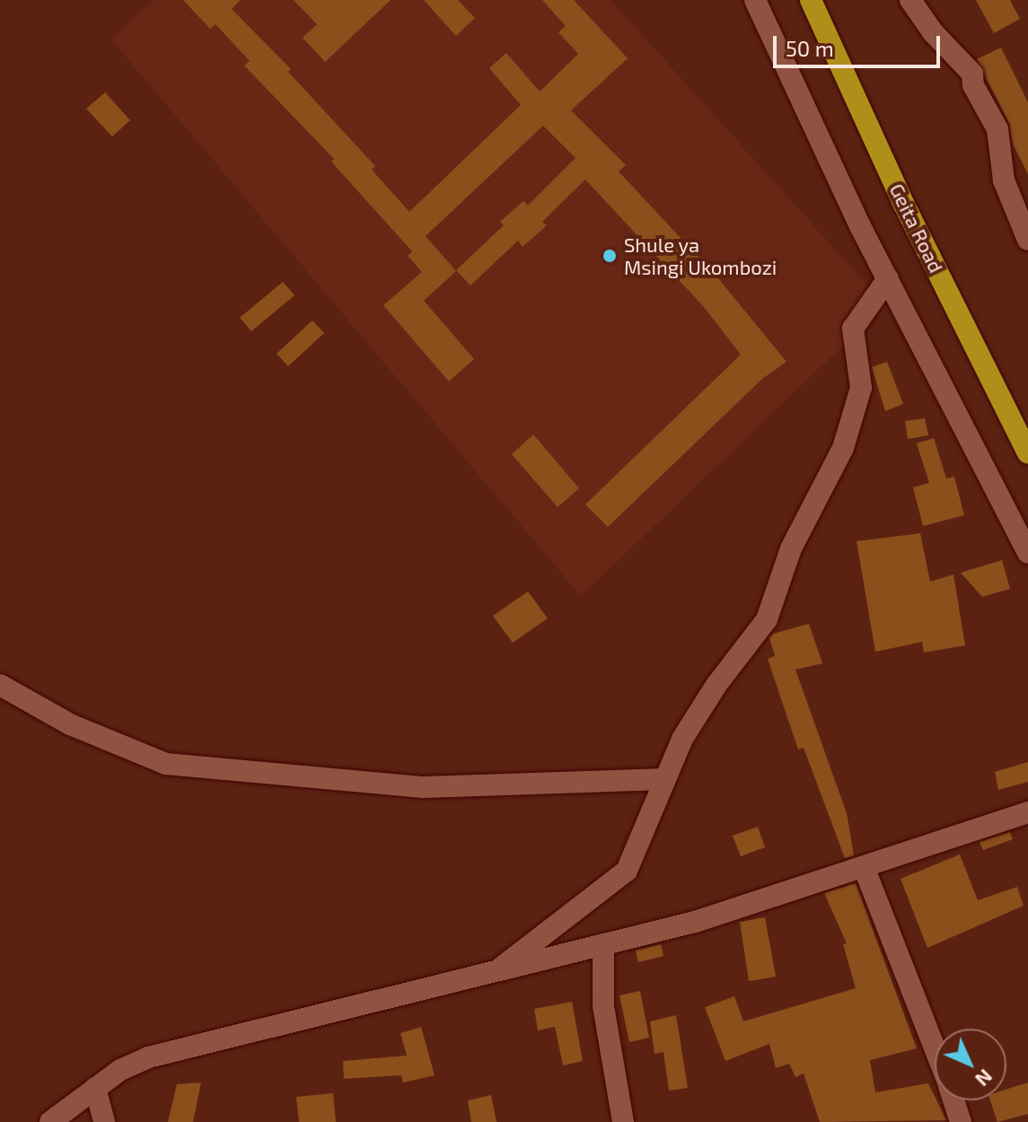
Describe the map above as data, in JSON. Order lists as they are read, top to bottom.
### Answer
{
  "streets": {
    "highway": ["Geita Road"]
  },
  "places": ["Shule ya Msingi Ukombozi"],
  "scale_bar": "50 m",
  "north": "bottom right"
}
